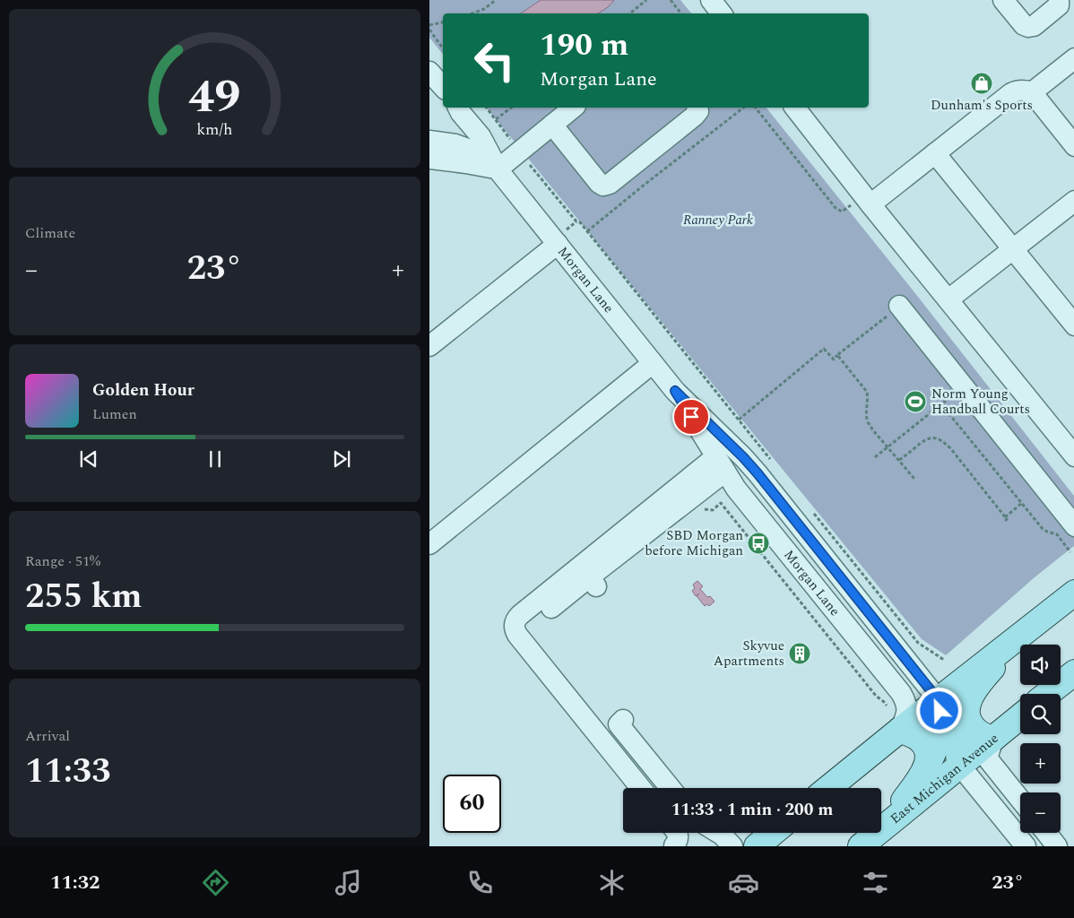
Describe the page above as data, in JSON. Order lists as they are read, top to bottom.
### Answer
{
  "streets": {
    "main road": ["East Michigan Avenue"],
    "street": ["Morgan Lane"]
  },
  "parks": ["Ranney Park"],
  "places": {
    "shop": ["Dunham's Sports"],
    "sports": ["Norm Young Handball Courts"],
    "bus stop": ["SBD Morgan before Michigan"],
    "building": ["Skyvue Apartments"]
  },
  "page": {
    "turn": ["190 m", "Morgan Lane"],
    "tile": [
      "Climate",
      ["Range · 51%", "255 km"],
      ["Arrival", "11:33"]
    ],
    "heat": ["−", "23°", "+"],
    "song": ["Golden Hour", "Lumen"],
    "map_buttons": ["+", "−"],
    "limit": "60",
    "trip": "11:33 · 1 min · 200 m",
    "tabs": ["11:32", "23°"],
    "gauge": ["49", "km/h"]
  }
}
